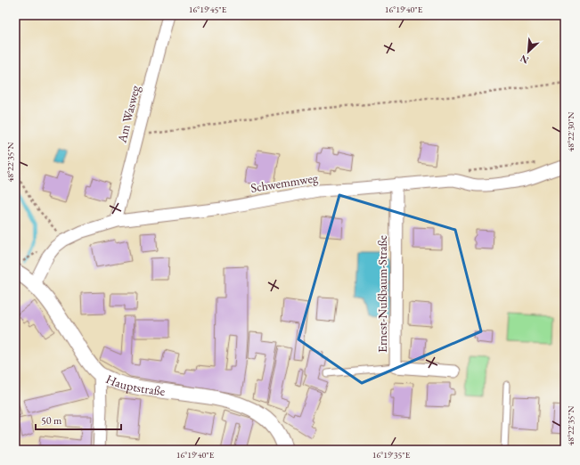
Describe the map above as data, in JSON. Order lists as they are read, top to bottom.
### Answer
{
  "streets": {
    "street": [
      "Am Wasweg",
      "Schwemmweg",
      "Ernest-Nußbaum-Straße",
      "Hauptstraße"
    ]
  },
  "crossings": [
    ["Am Wasweg", "Schwemmweg"],
    ["Schwemmweg", "Ernest-Nußbaum-Straße"],
    ["Schwemmweg", "Hauptstraße"]
  ],
  "scale_bar": "50 m",
  "north": "bottom left",
  "coordinates": [
    "16°19'45\"E",
    "16°19'40\"E",
    "48°22'30\"N",
    "48°22'35\"N",
    "16°19'35\"E"
  ]
}
